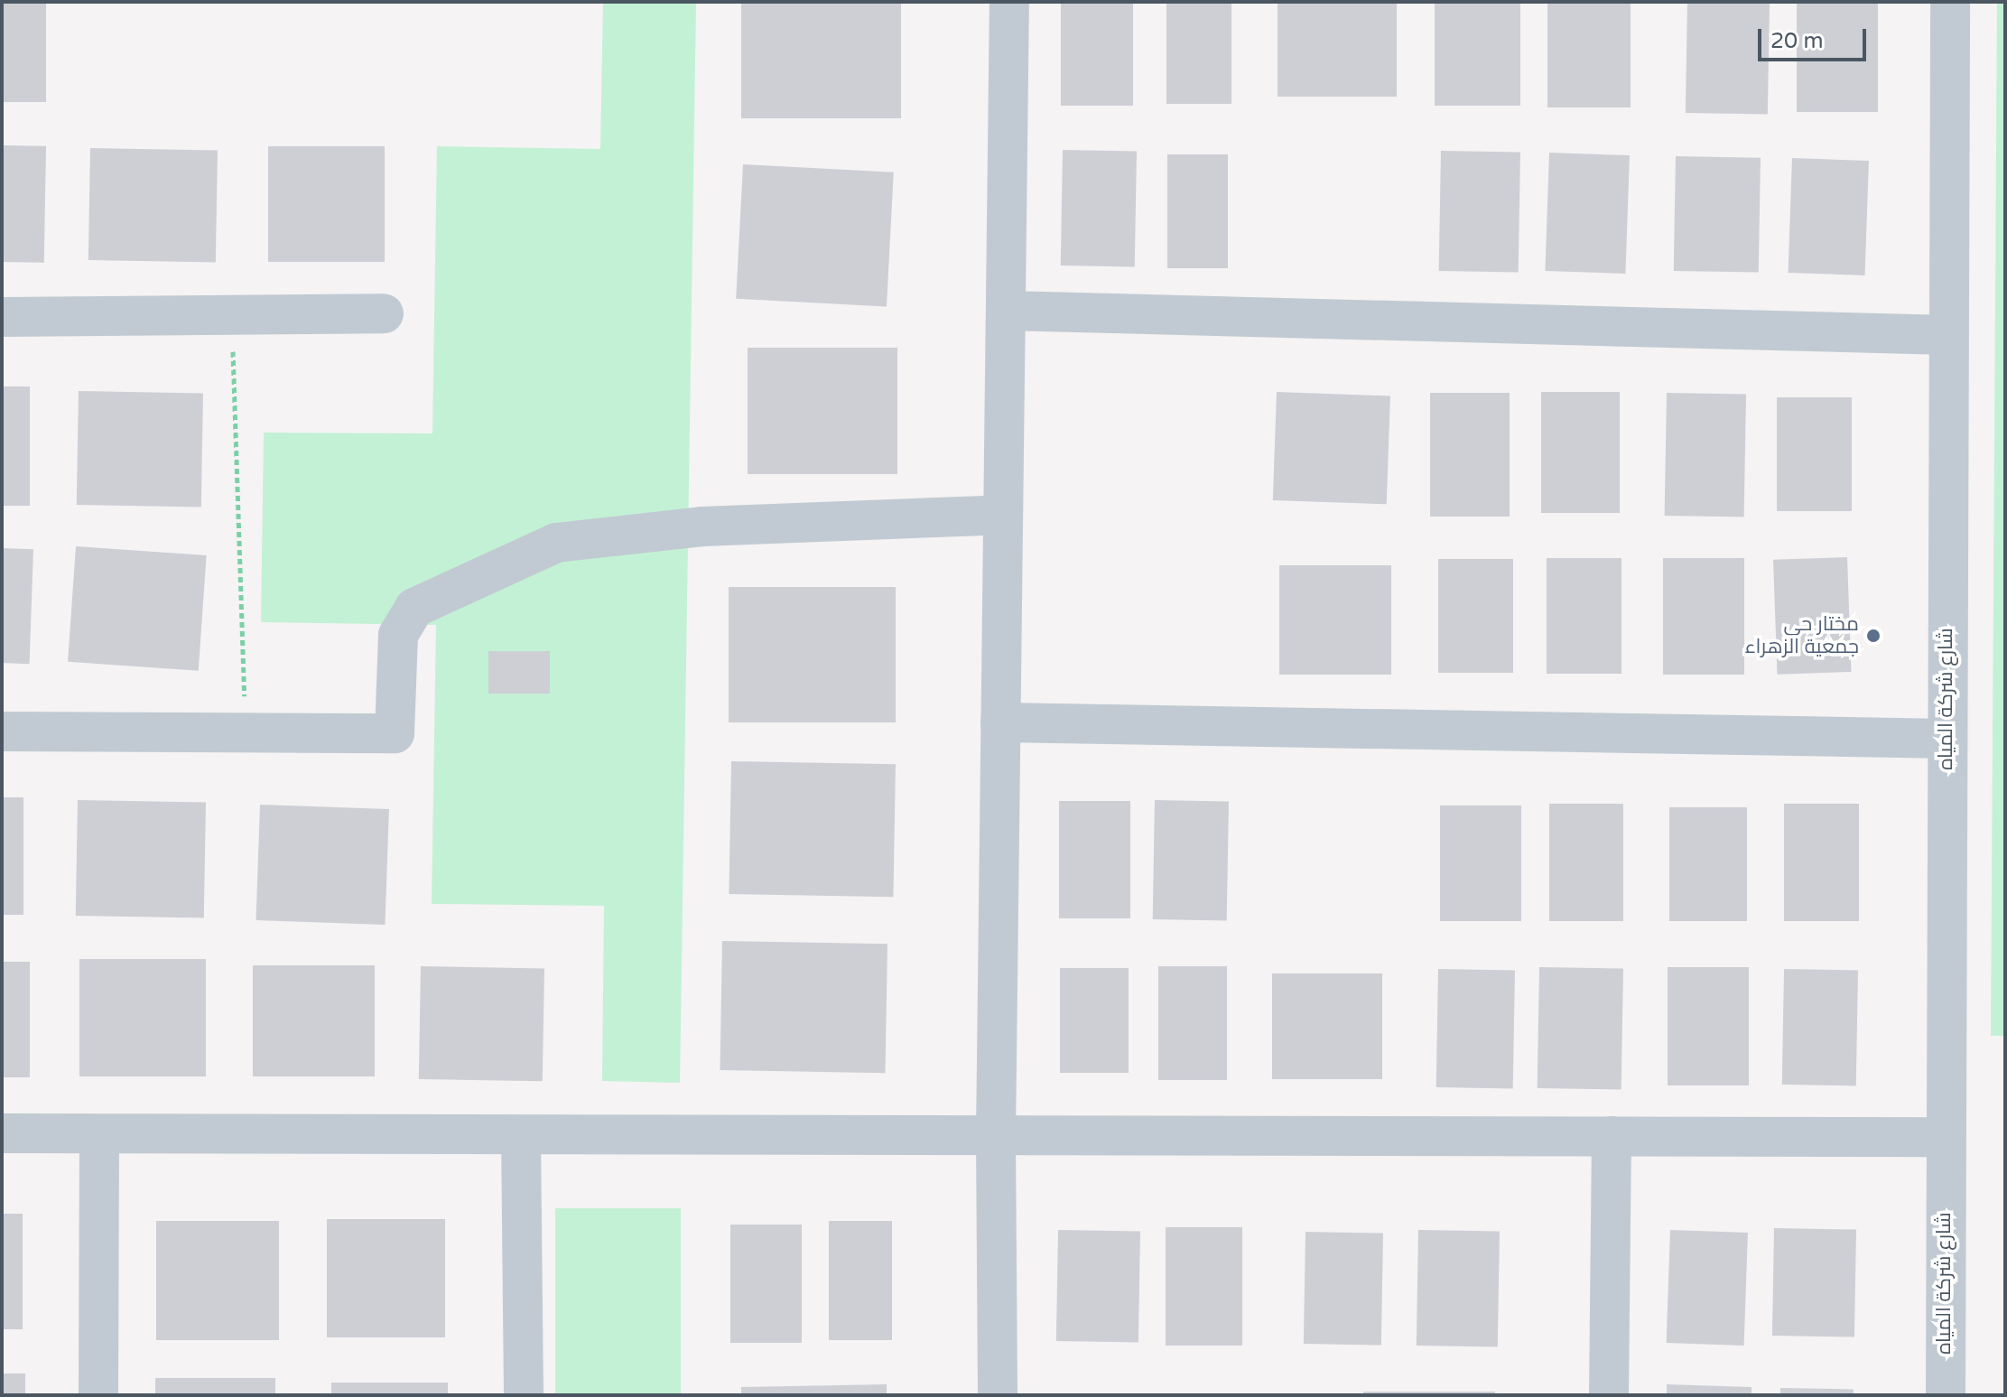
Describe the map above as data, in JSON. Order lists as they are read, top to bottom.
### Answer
{
  "streets": {
    "street": ["شارع شركة المياه"]
  },
  "places": ["مختار حي جمعية الزهراء"],
  "scale_bar": "20 m"
}
